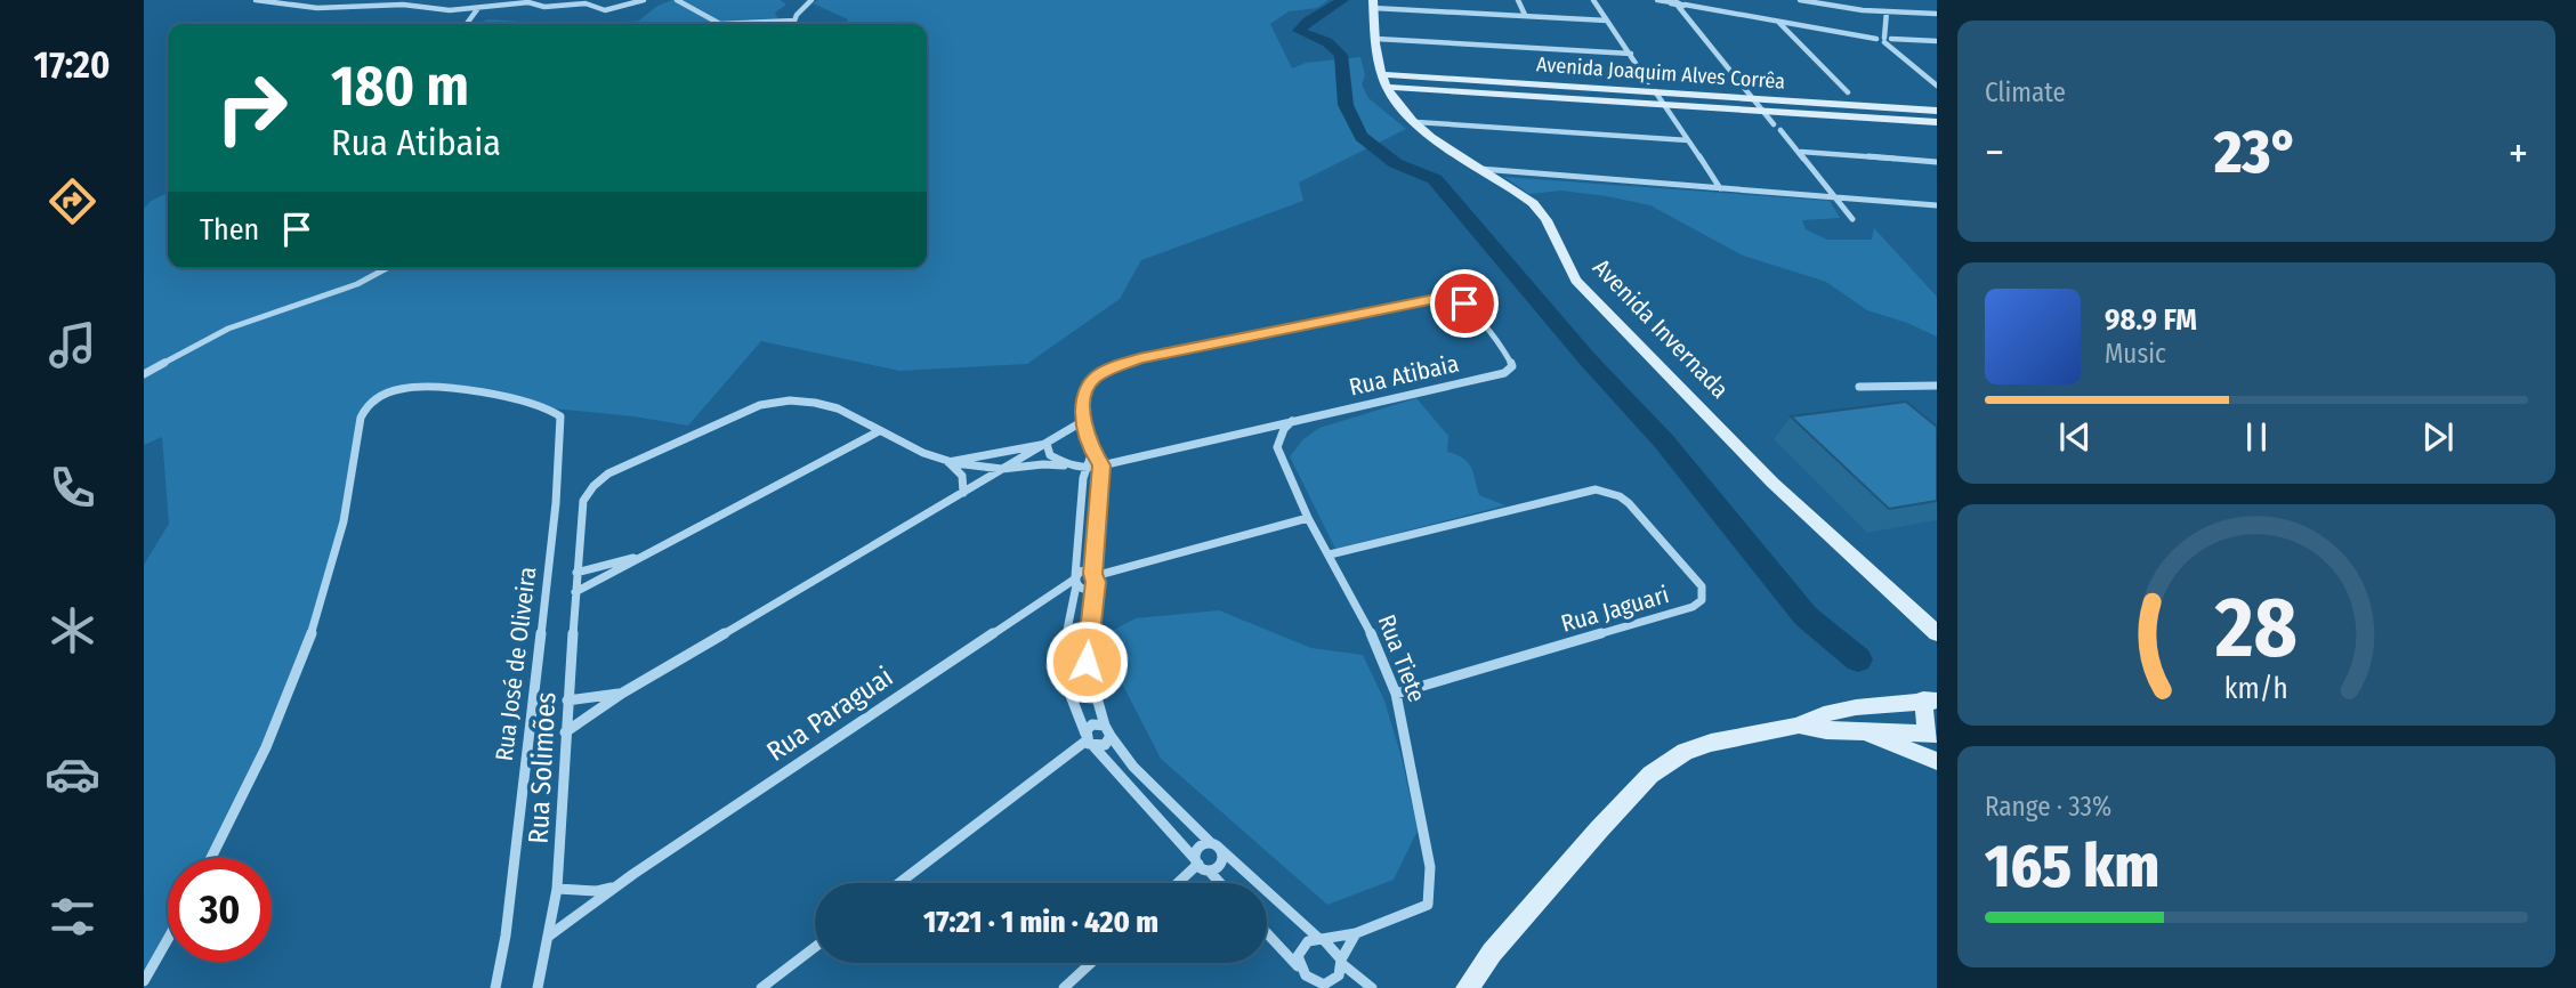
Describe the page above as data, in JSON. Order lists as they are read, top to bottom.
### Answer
{
  "streets": {
    "main road": ["Avenida Joaquim Alves Corrêa", "Avenida Invernada"],
    "street": [
      "Rua Atibaia",
      "Rua Jaguari",
      "Rua Tiete",
      "Rua José de Oliveira",
      "Rua Paraguai",
      "Rua Solimões"
    ]
  },
  "crossings": [
    ["Avenida Joaquim Alves Corrêa", "Avenida Invernada"],
    ["Rua Atibaia", "Rua Tiete"],
    ["Rua Jaguari", "Rua Tiete"],
    ["Rua Paraguai", "Rua Solimões"]
  ],
  "page": {
    "tabs": "17:20",
    "tile": [
      "Climate",
      ["Range · 33%", "165 km"]
    ],
    "turn": ["180 m", "Rua Atibaia"],
    "heat": ["−", "23°", "+"],
    "then": "Then",
    "song": ["98.9 FM", "Music"],
    "limit": "30",
    "trip": "17:21 · 1 min · 420 m",
    "gauge": ["28", "km/h"]
  }
}
